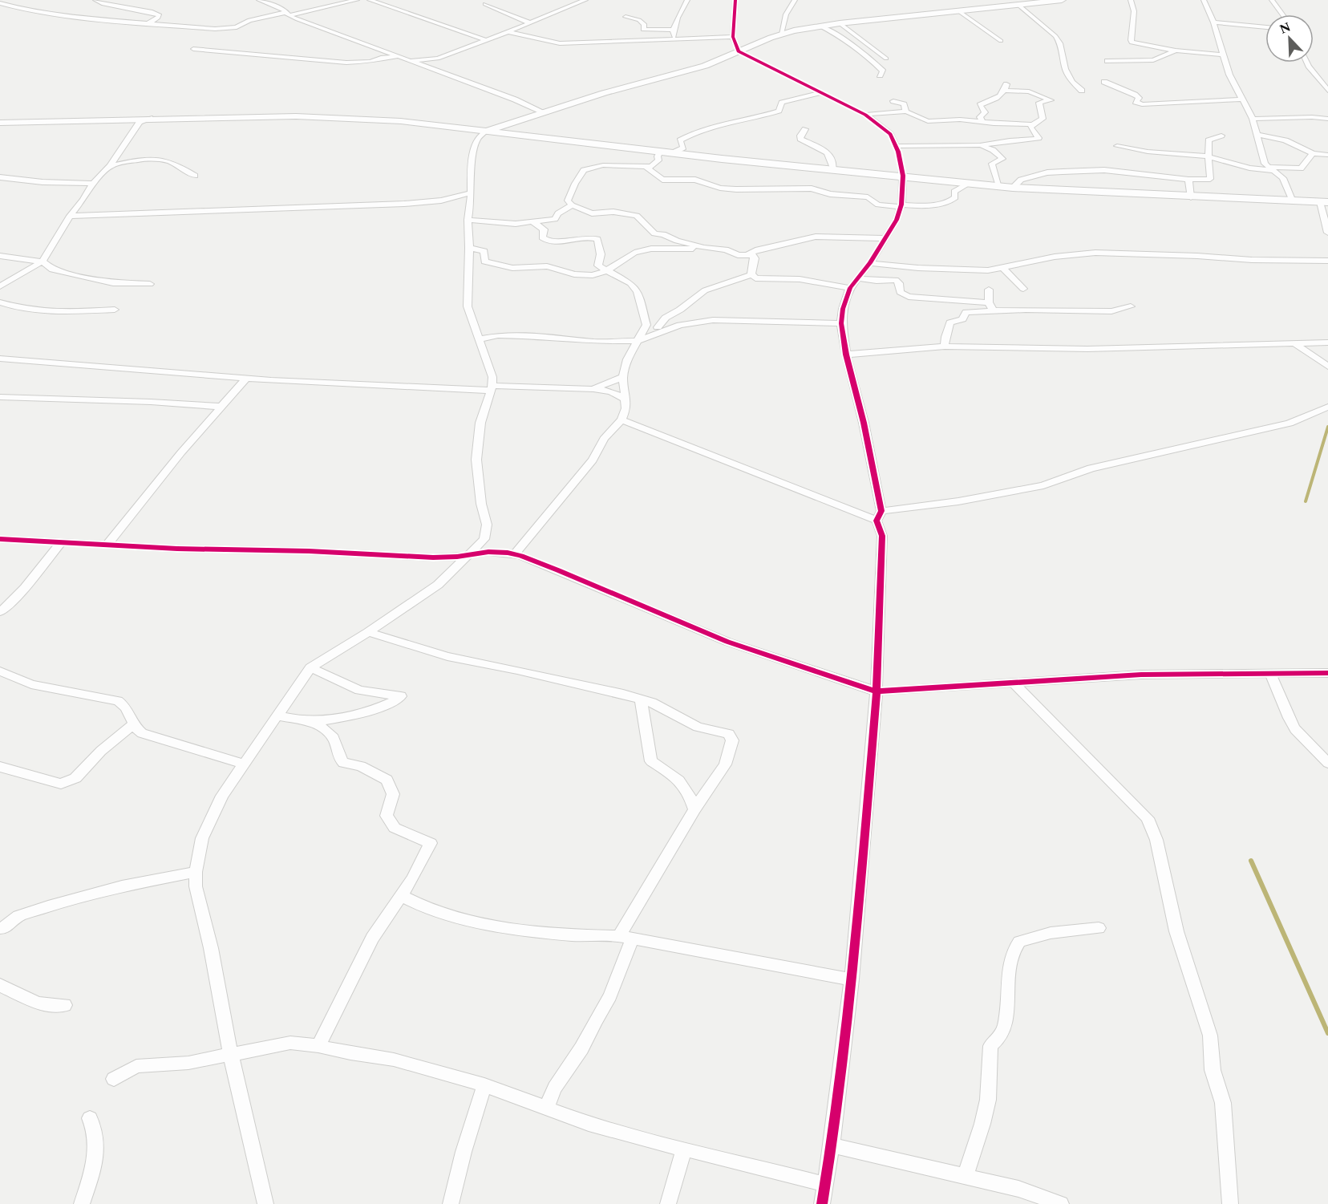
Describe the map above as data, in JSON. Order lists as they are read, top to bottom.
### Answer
{
  "north": "top left"
}
